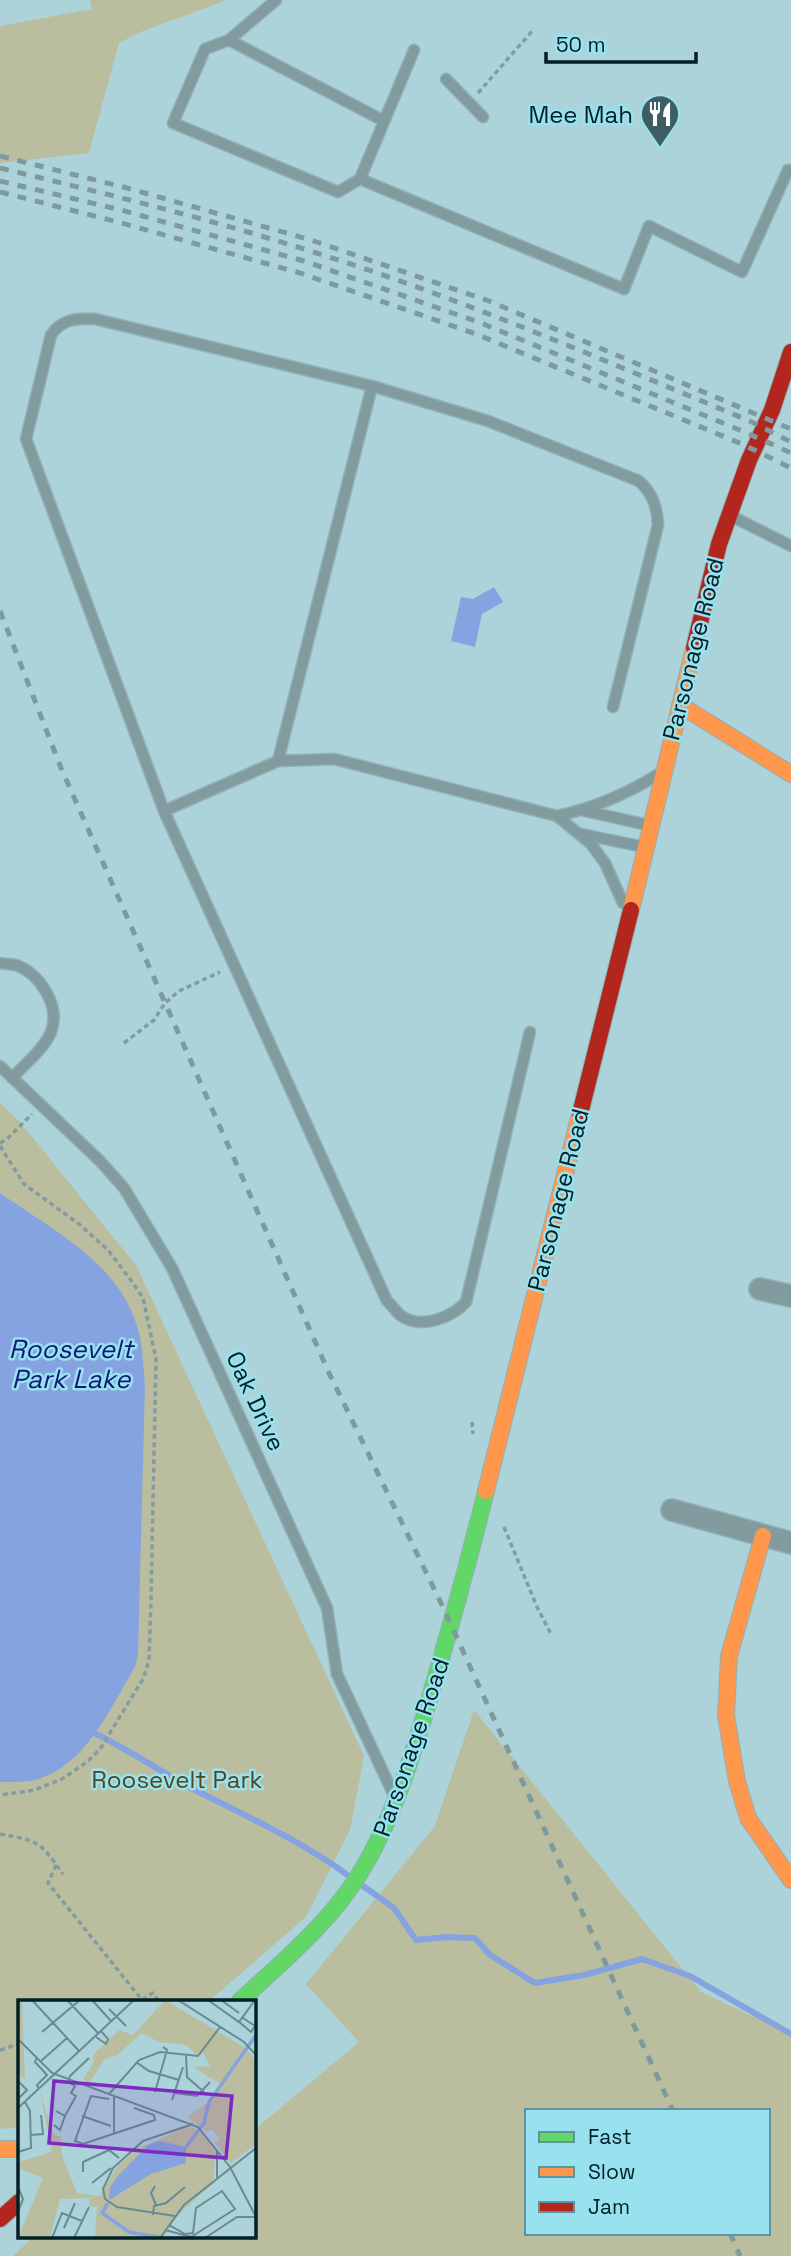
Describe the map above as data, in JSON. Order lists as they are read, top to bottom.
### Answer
{
  "streets": {
    "street": ["Parsonage Road"],
    "lane": ["Oak Drive"]
  },
  "crossings": [
    ["Parsonage Road", "Oak Drive"]
  ],
  "water": ["Roosevelt Park Lake"],
  "parks": ["Roosevelt Park"],
  "places": {
    "restaurant": ["Mee Mah"]
  },
  "legend": ["Fast", "Slow", "Jam"],
  "scale_bar": "50 m"
}
